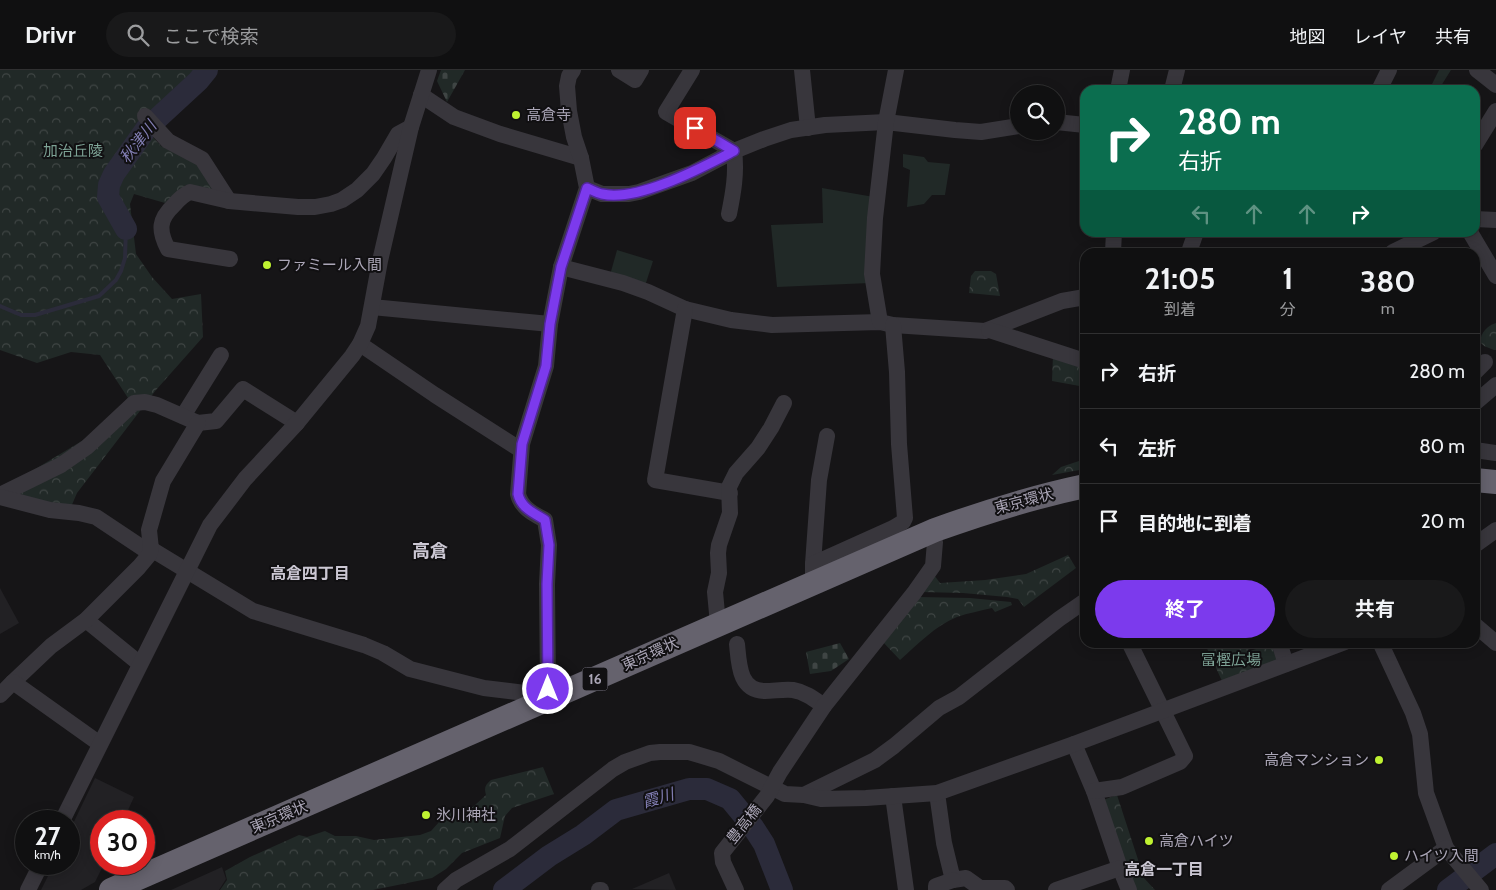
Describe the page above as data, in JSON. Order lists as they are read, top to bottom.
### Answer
{
  "streets": {
    "highway": ["東京環状", "16"],
    "street": ["豊高橋"]
  },
  "crossings": [
    ["東京環状", "豊高橋"]
  ],
  "districts": ["高倉", "高倉四丁目", "高倉一丁目"],
  "water": ["秋津川", "霞川"],
  "parks": ["加治丘陵", "冨樫広場"],
  "places": [
    "高倉寺",
    "ファミール入間",
    "高倉マンション",
    "氷川神社",
    "高倉ハイツ",
    "ハイツ入間"
  ],
  "page": {
    "header": "Drivr",
    "search": "ここで検索",
    "nav": ["地図", "レイヤ", "共有"],
    "turn": ["280 m", "右折"],
    "eta": [
      "21:05",
      "到着",
      "1",
      "分",
      "380",
      "m"
    ],
    "list": [
      {
        "name": "右折",
        "value": "280 m"
      },
      {
        "name": "左折",
        "value": "80 m"
      },
      {
        "name": "目的地に到着",
        "value": "20 m"
      }
    ],
    "buttons": ["終了", "共有"],
    "speed": "27 km/h",
    "limit": "30"
  }
}
